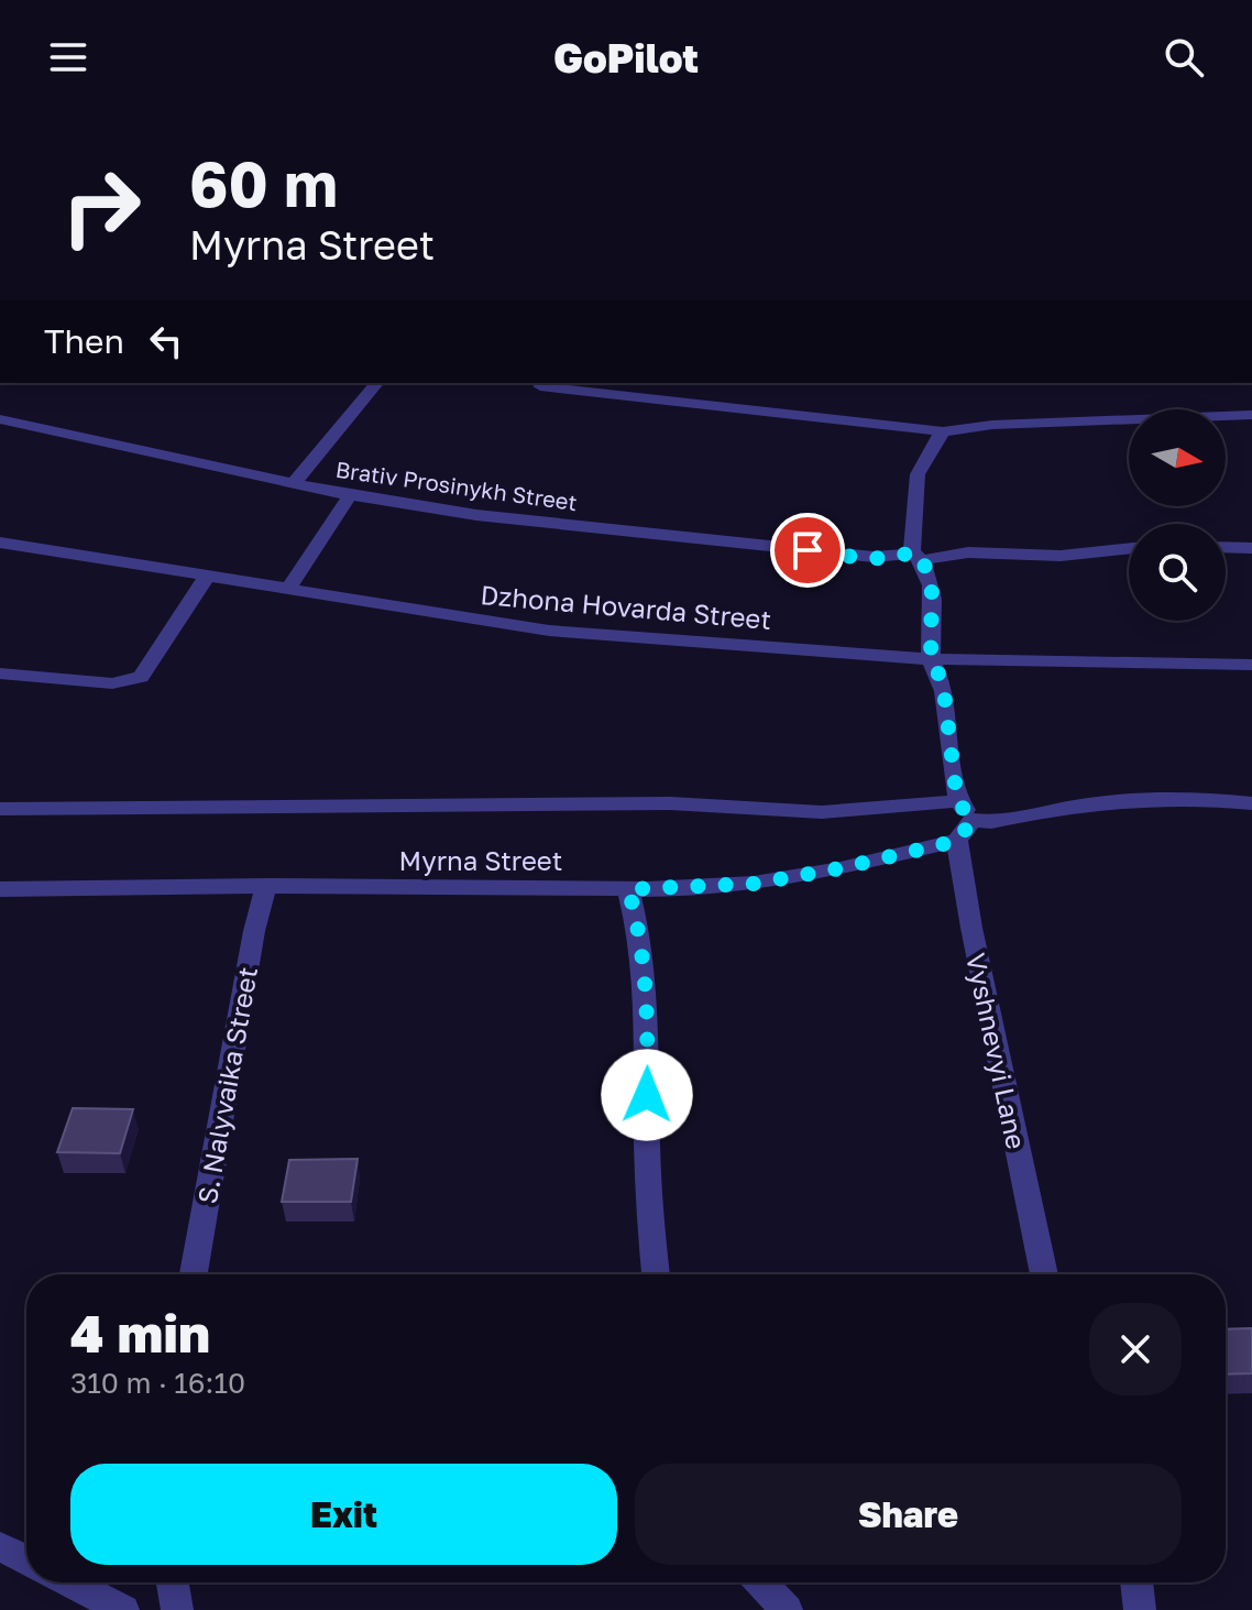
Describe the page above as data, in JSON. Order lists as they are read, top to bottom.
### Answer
{
  "streets": {
    "street": [
      "Brativ Prosinykh Street",
      "Dzhona Hovarda Street",
      "Myrna Street",
      "Vyshnevyi Lane",
      "S. Nalyvaika Street"
    ]
  },
  "crossings": [
    ["Dzhona Hovarda Street", "Vyshnevyi Lane"],
    ["Myrna Street", "Vyshnevyi Lane"],
    ["Myrna Street", "S. Nalyvaika Street"]
  ],
  "north": "right",
  "page": {
    "header": "GoPilot",
    "turn": ["60 m", "Myrna Street"],
    "then": "Then",
    "heading": ["4 min", "310 m · 16:10"],
    "buttons": ["Exit", "Share"]
  }
}
